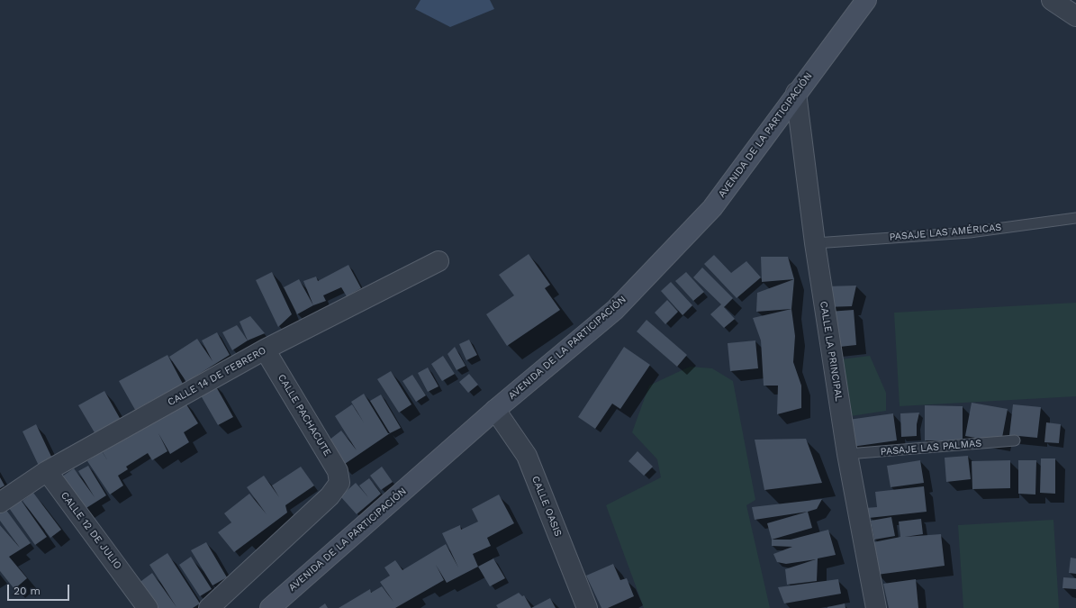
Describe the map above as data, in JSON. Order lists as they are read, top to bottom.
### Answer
{
  "streets": {
    "main road": ["AVENIDA DE LA PARTICIPACIÓN"],
    "street": [
      "CALLE LA PRINCIPAL",
      "CALLE 14 DE FEBRERO",
      "CALLE PACHACUTE",
      "CALLE OASIS",
      "CALLE 12 DE JULIO"
    ],
    "lane": ["PASAJE LAS AMÉRICAS", "PASAJE LAS PALMAS"]
  },
  "crossings": [
    ["AVENIDA DE LA PARTICIPACIÓN", "CALLE LA PRINCIPAL"],
    ["AVENIDA DE LA PARTICIPACIÓN", "CALLE OASIS"],
    ["PASAJE LAS AMÉRICAS", "CALLE LA PRINCIPAL"],
    ["CALLE LA PRINCIPAL", "PASAJE LAS PALMAS"],
    ["CALLE 14 DE FEBRERO", "CALLE PACHACUTE"],
    ["CALLE 14 DE FEBRERO", "CALLE 12 DE JULIO"]
  ],
  "scale_bar": "20 m"
}
